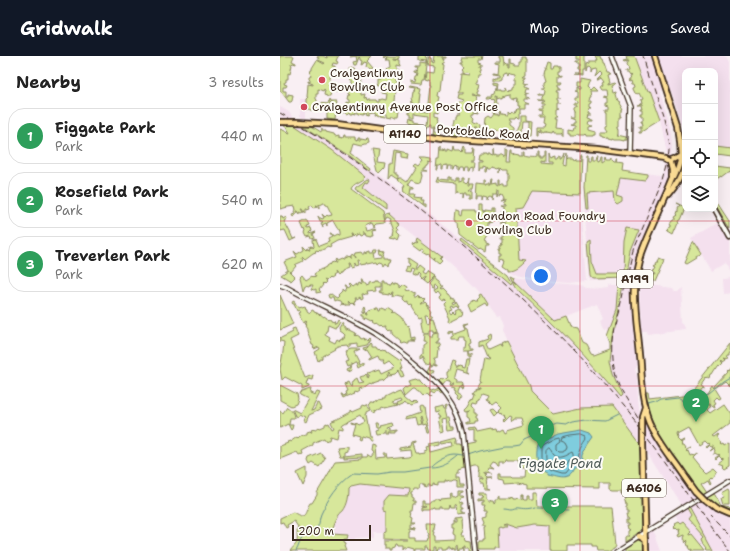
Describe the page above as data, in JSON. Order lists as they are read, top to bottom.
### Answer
{
  "streets": {
    "main road": [
      "Portobello Road",
      "A1140",
      "A199",
      "A6106"
    ]
  },
  "crossings": [
    ["Portobello Road", "A199"],
    ["A199", "A6106"]
  ],
  "water": ["Figgate Pond"],
  "places": ["Craigentinny Bowling Club", "Craigentinny Avenue Post Office", "London Road Foundry Bowling Club"],
  "scale_bar": "200 m",
  "page": {
    "header": "Gridwalk",
    "nav": ["Map", "Directions", "Saved"],
    "heading": ["Nearby", "3 results"],
    "map_buttons": ["+", "−"],
    "list": [
      {
        "mark": "1",
        "name": "Figgate Park",
        "note": "Park",
        "value": "440 m"
      },
      {
        "mark": "2",
        "name": "Rosefield Park",
        "note": "Park",
        "value": "540 m"
      },
      {
        "mark": "3",
        "name": "Treverlen Park",
        "note": "Park",
        "value": "620 m"
      }
    ],
    "pins": ["2", "1", "3"],
    "scale": "200 m"
  }
}
